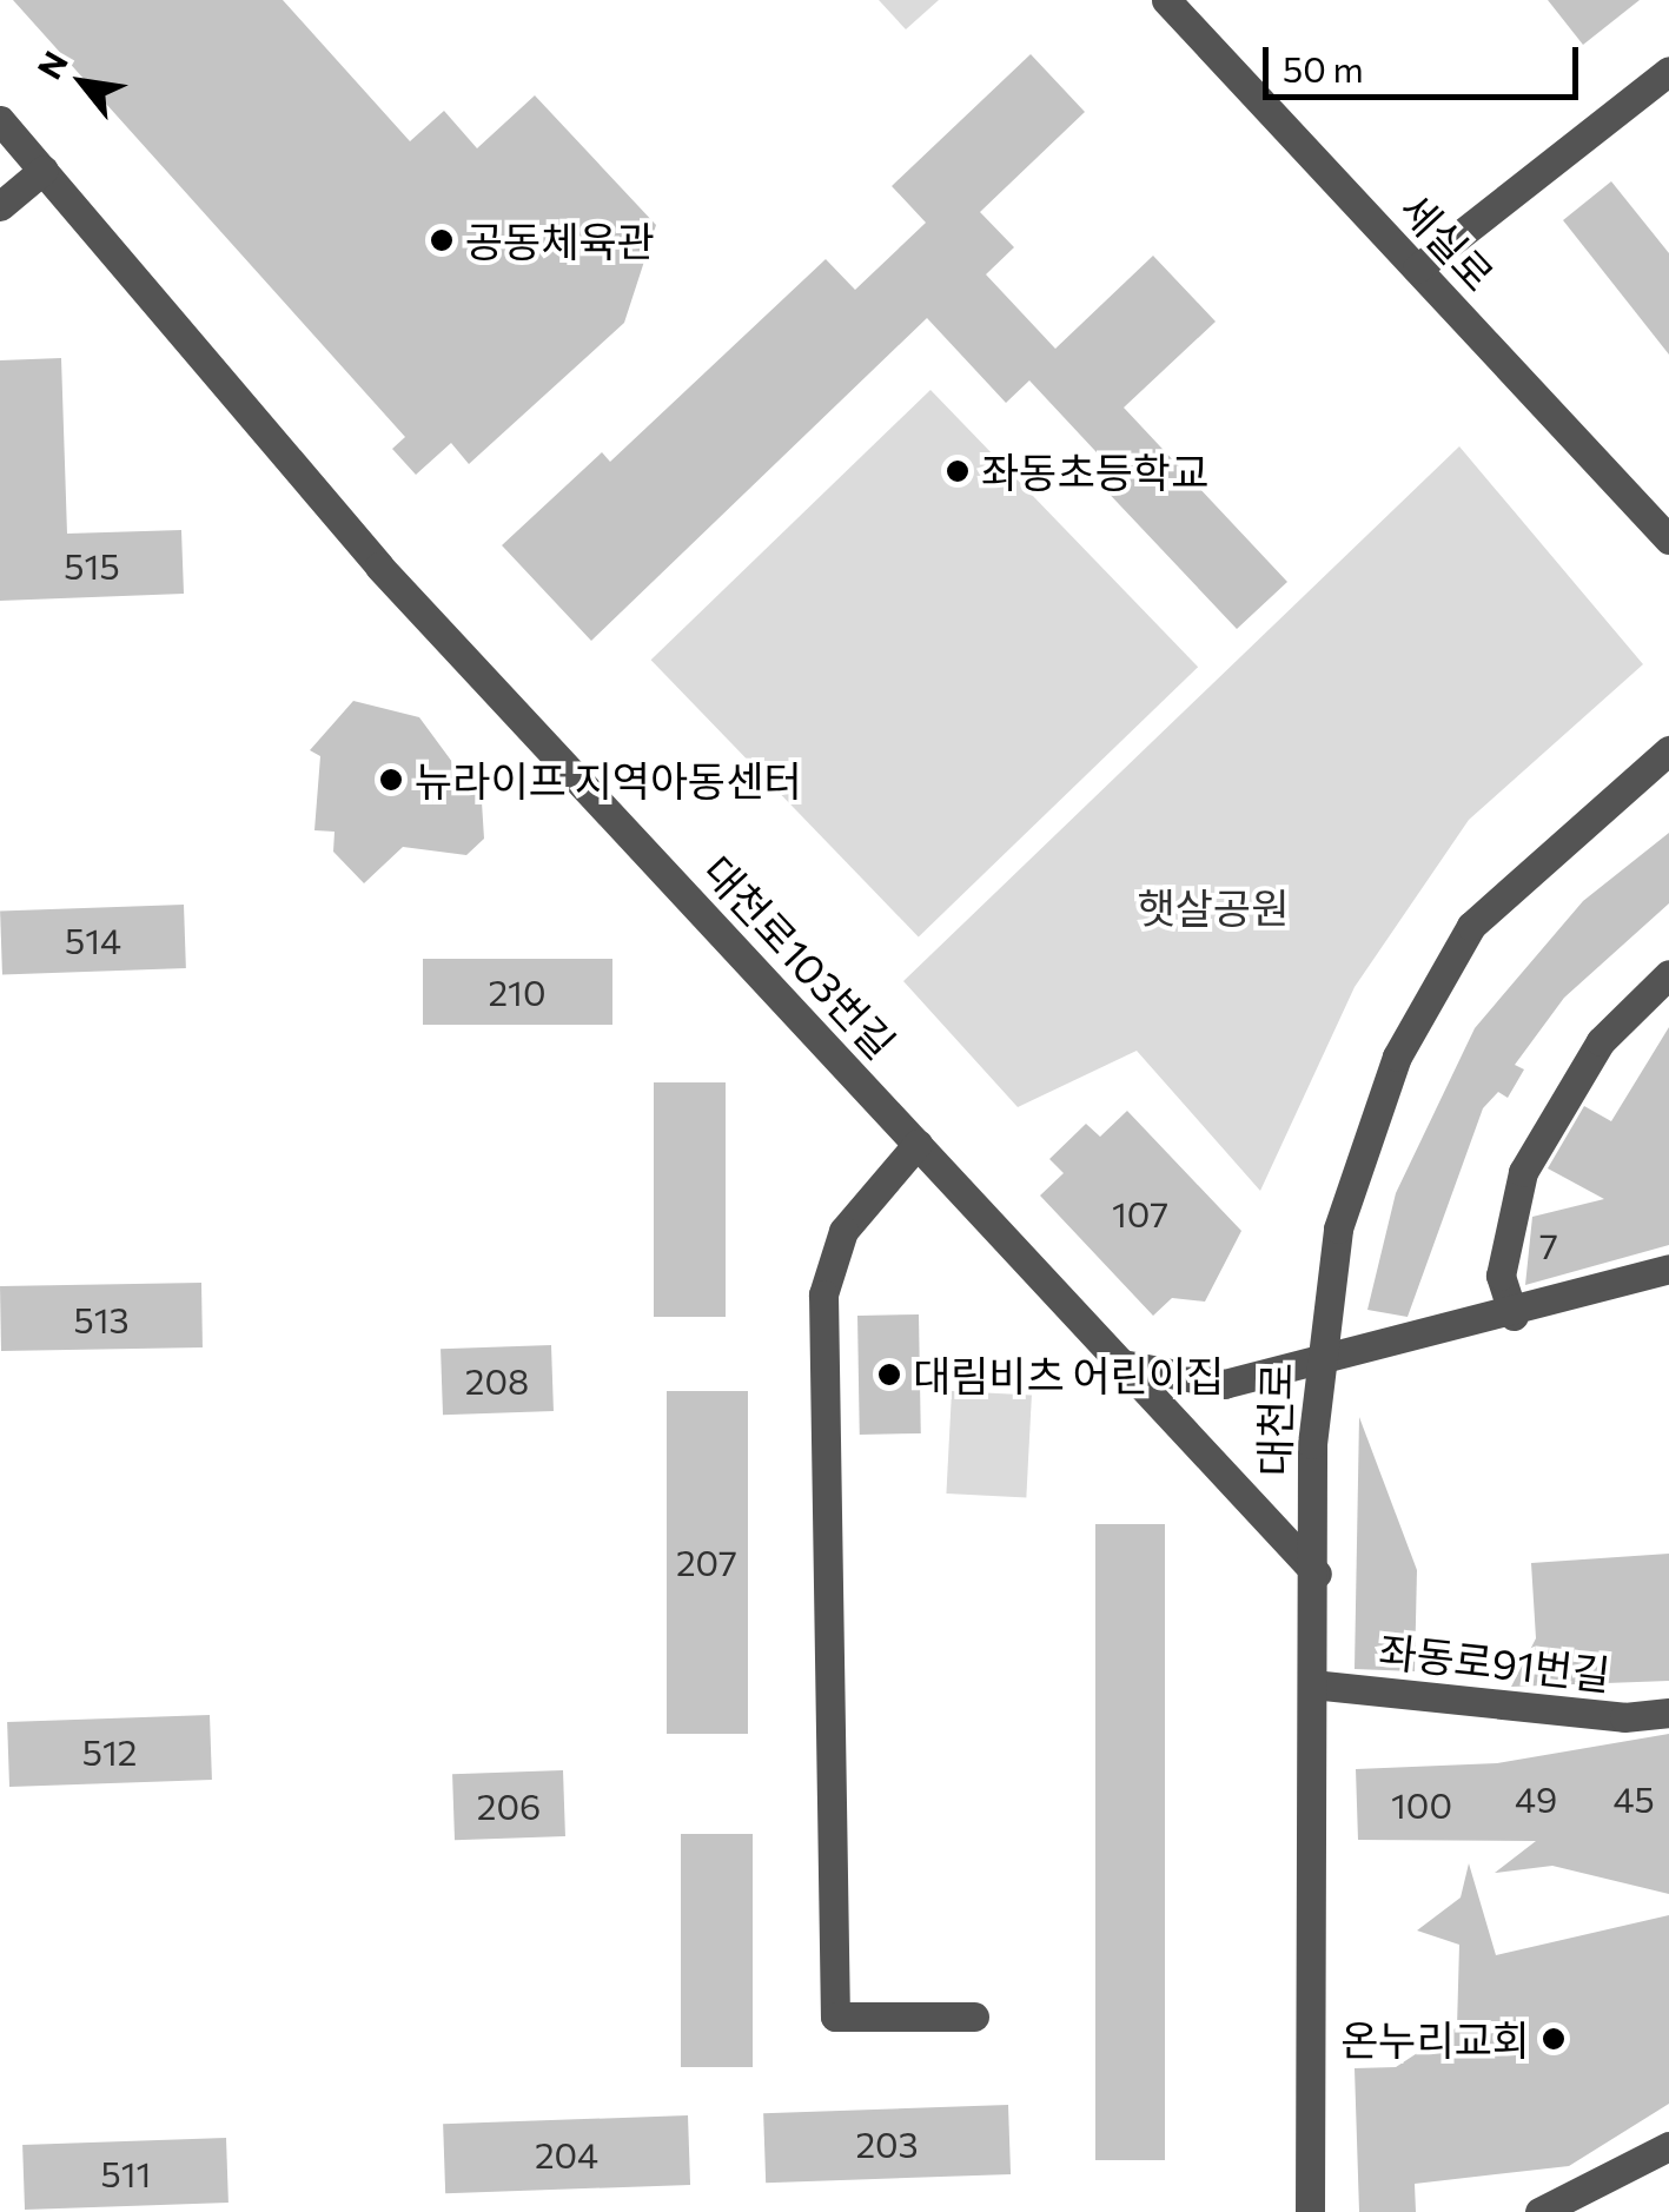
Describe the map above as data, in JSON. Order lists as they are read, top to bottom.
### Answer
{
  "streets": {
    "street": [
      "세실로",
      "대천로103번길",
      "대천로",
      "좌동로91번길"
    ]
  },
  "crossings": [
    ["대천로103번길", "대천로"],
    ["대천로", "좌동로91번길"]
  ],
  "parks": ["햇살공원"],
  "places": [
    "공동체육관",
    "좌동초등학교",
    "뉴라이프 지역아동센터",
    "대림비츠 어린이집",
    "온누리교회"
  ],
  "house_numbers": [
    "515",
    "514",
    "210",
    "107",
    "7",
    "513",
    "208",
    "207",
    "512",
    "49",
    "45",
    "100",
    "206",
    "203",
    "204",
    "511"
  ],
  "scale_bar": "50 m",
  "north": "top left"
}
